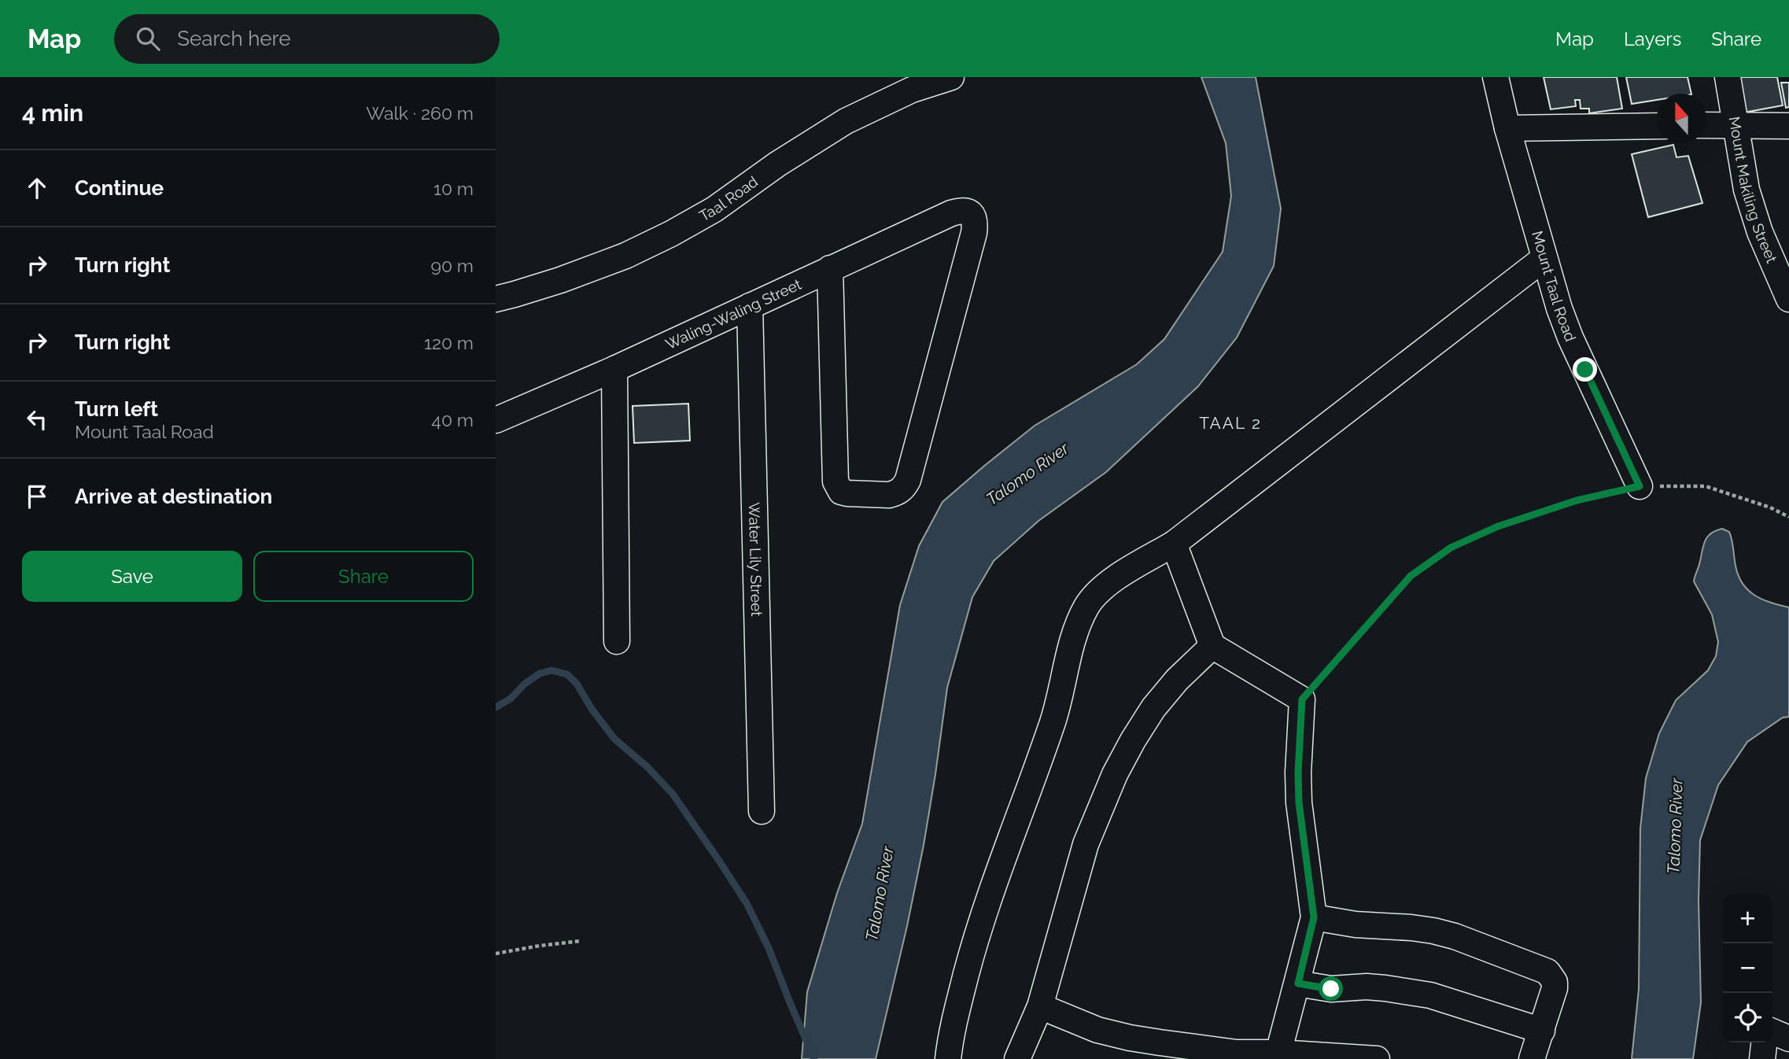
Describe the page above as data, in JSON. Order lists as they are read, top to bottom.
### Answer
{
  "streets": {
    "street": [
      "Mount Makiling Street",
      "Taal Road",
      "Mount Taal Road",
      "Waling-Waling Street",
      "Water Lily Street"
    ]
  },
  "crossings": [
    ["Waling-Waling Street", "Water Lily Street"]
  ],
  "districts": ["TAAL 2"],
  "water": ["Talomo River"],
  "north": "top",
  "page": {
    "header": "Map",
    "search": "Search here",
    "nav": ["Map", "Layers", "Share"],
    "heading": ["4 min", "Walk · 260 m"],
    "list": [
      ["Continue", "10 m"],
      ["Turn right", "90 m"],
      ["Turn right", "120 m"],
      ["Turn left", "Mount Taal Road", "40 m"],
      "Arrive at destination"
    ],
    "buttons": ["Save", "Share"],
    "map_buttons": ["+", "−"]
  }
}
